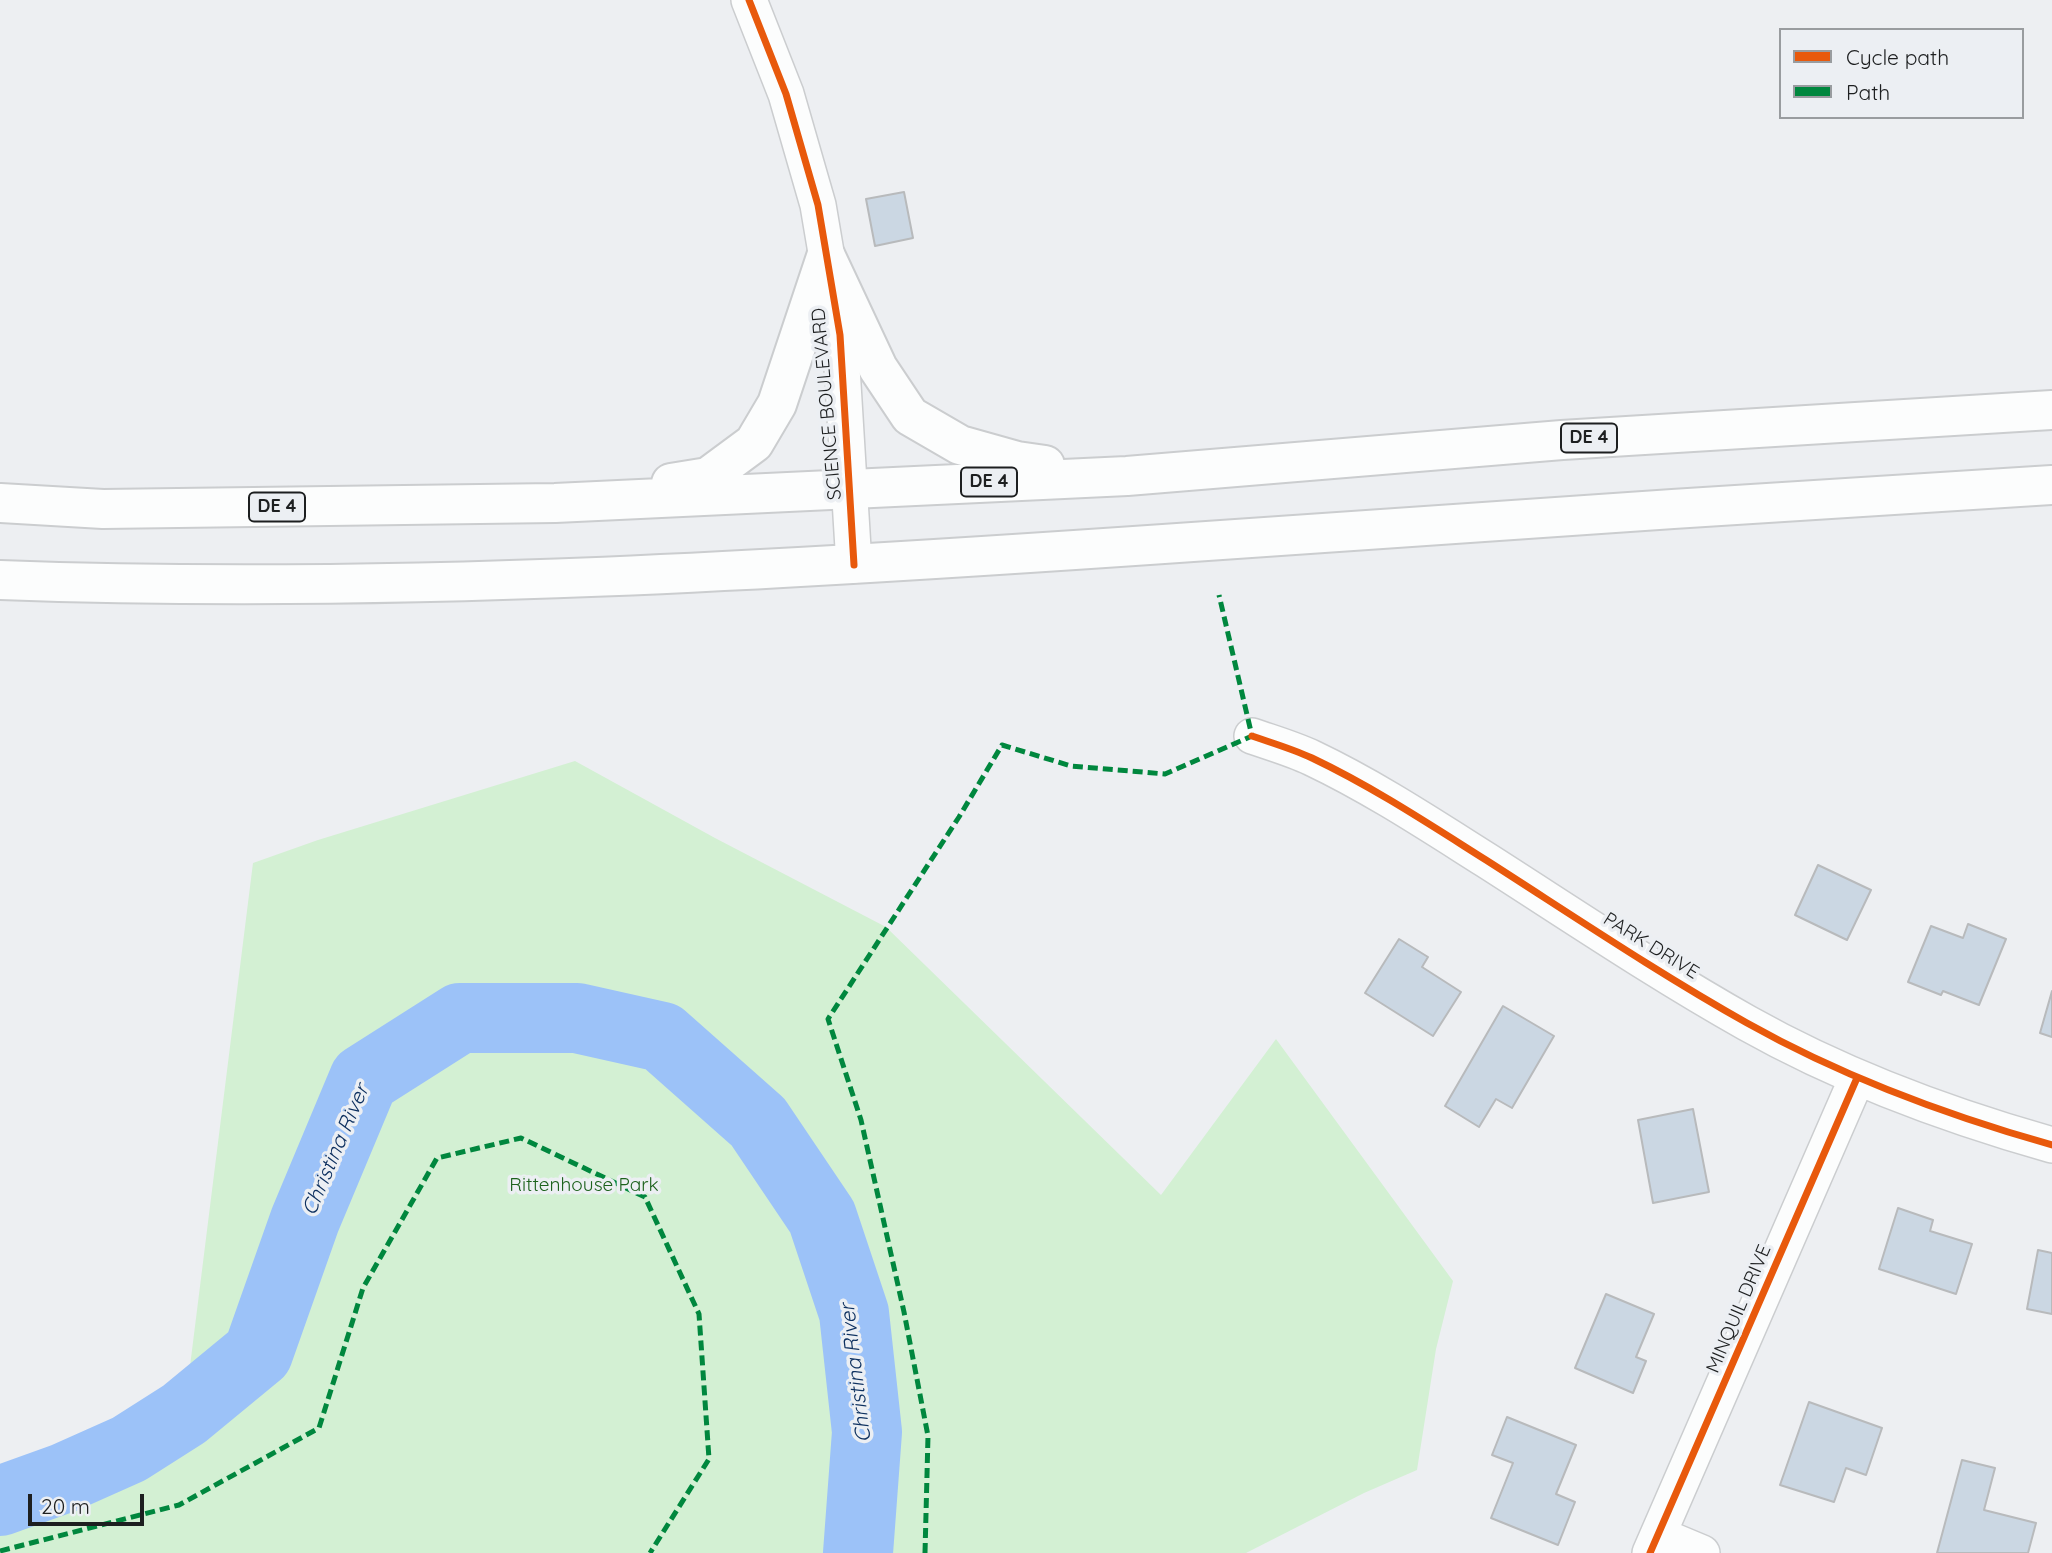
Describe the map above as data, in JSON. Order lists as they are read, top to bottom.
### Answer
{
  "streets": {
    "main road": ["DE 4"],
    "street": ["SCIENCE BOULEVARD", "PARK DRIVE", "MINQUIL DRIVE"]
  },
  "crossings": [
    ["SCIENCE BOULEVARD", "DE 4"],
    ["PARK DRIVE", "MINQUIL DRIVE"]
  ],
  "water": ["Christina River"],
  "parks": ["Rittenhouse Park"],
  "legend": ["Cycle path", "Path"],
  "scale_bar": "20 m"
}
